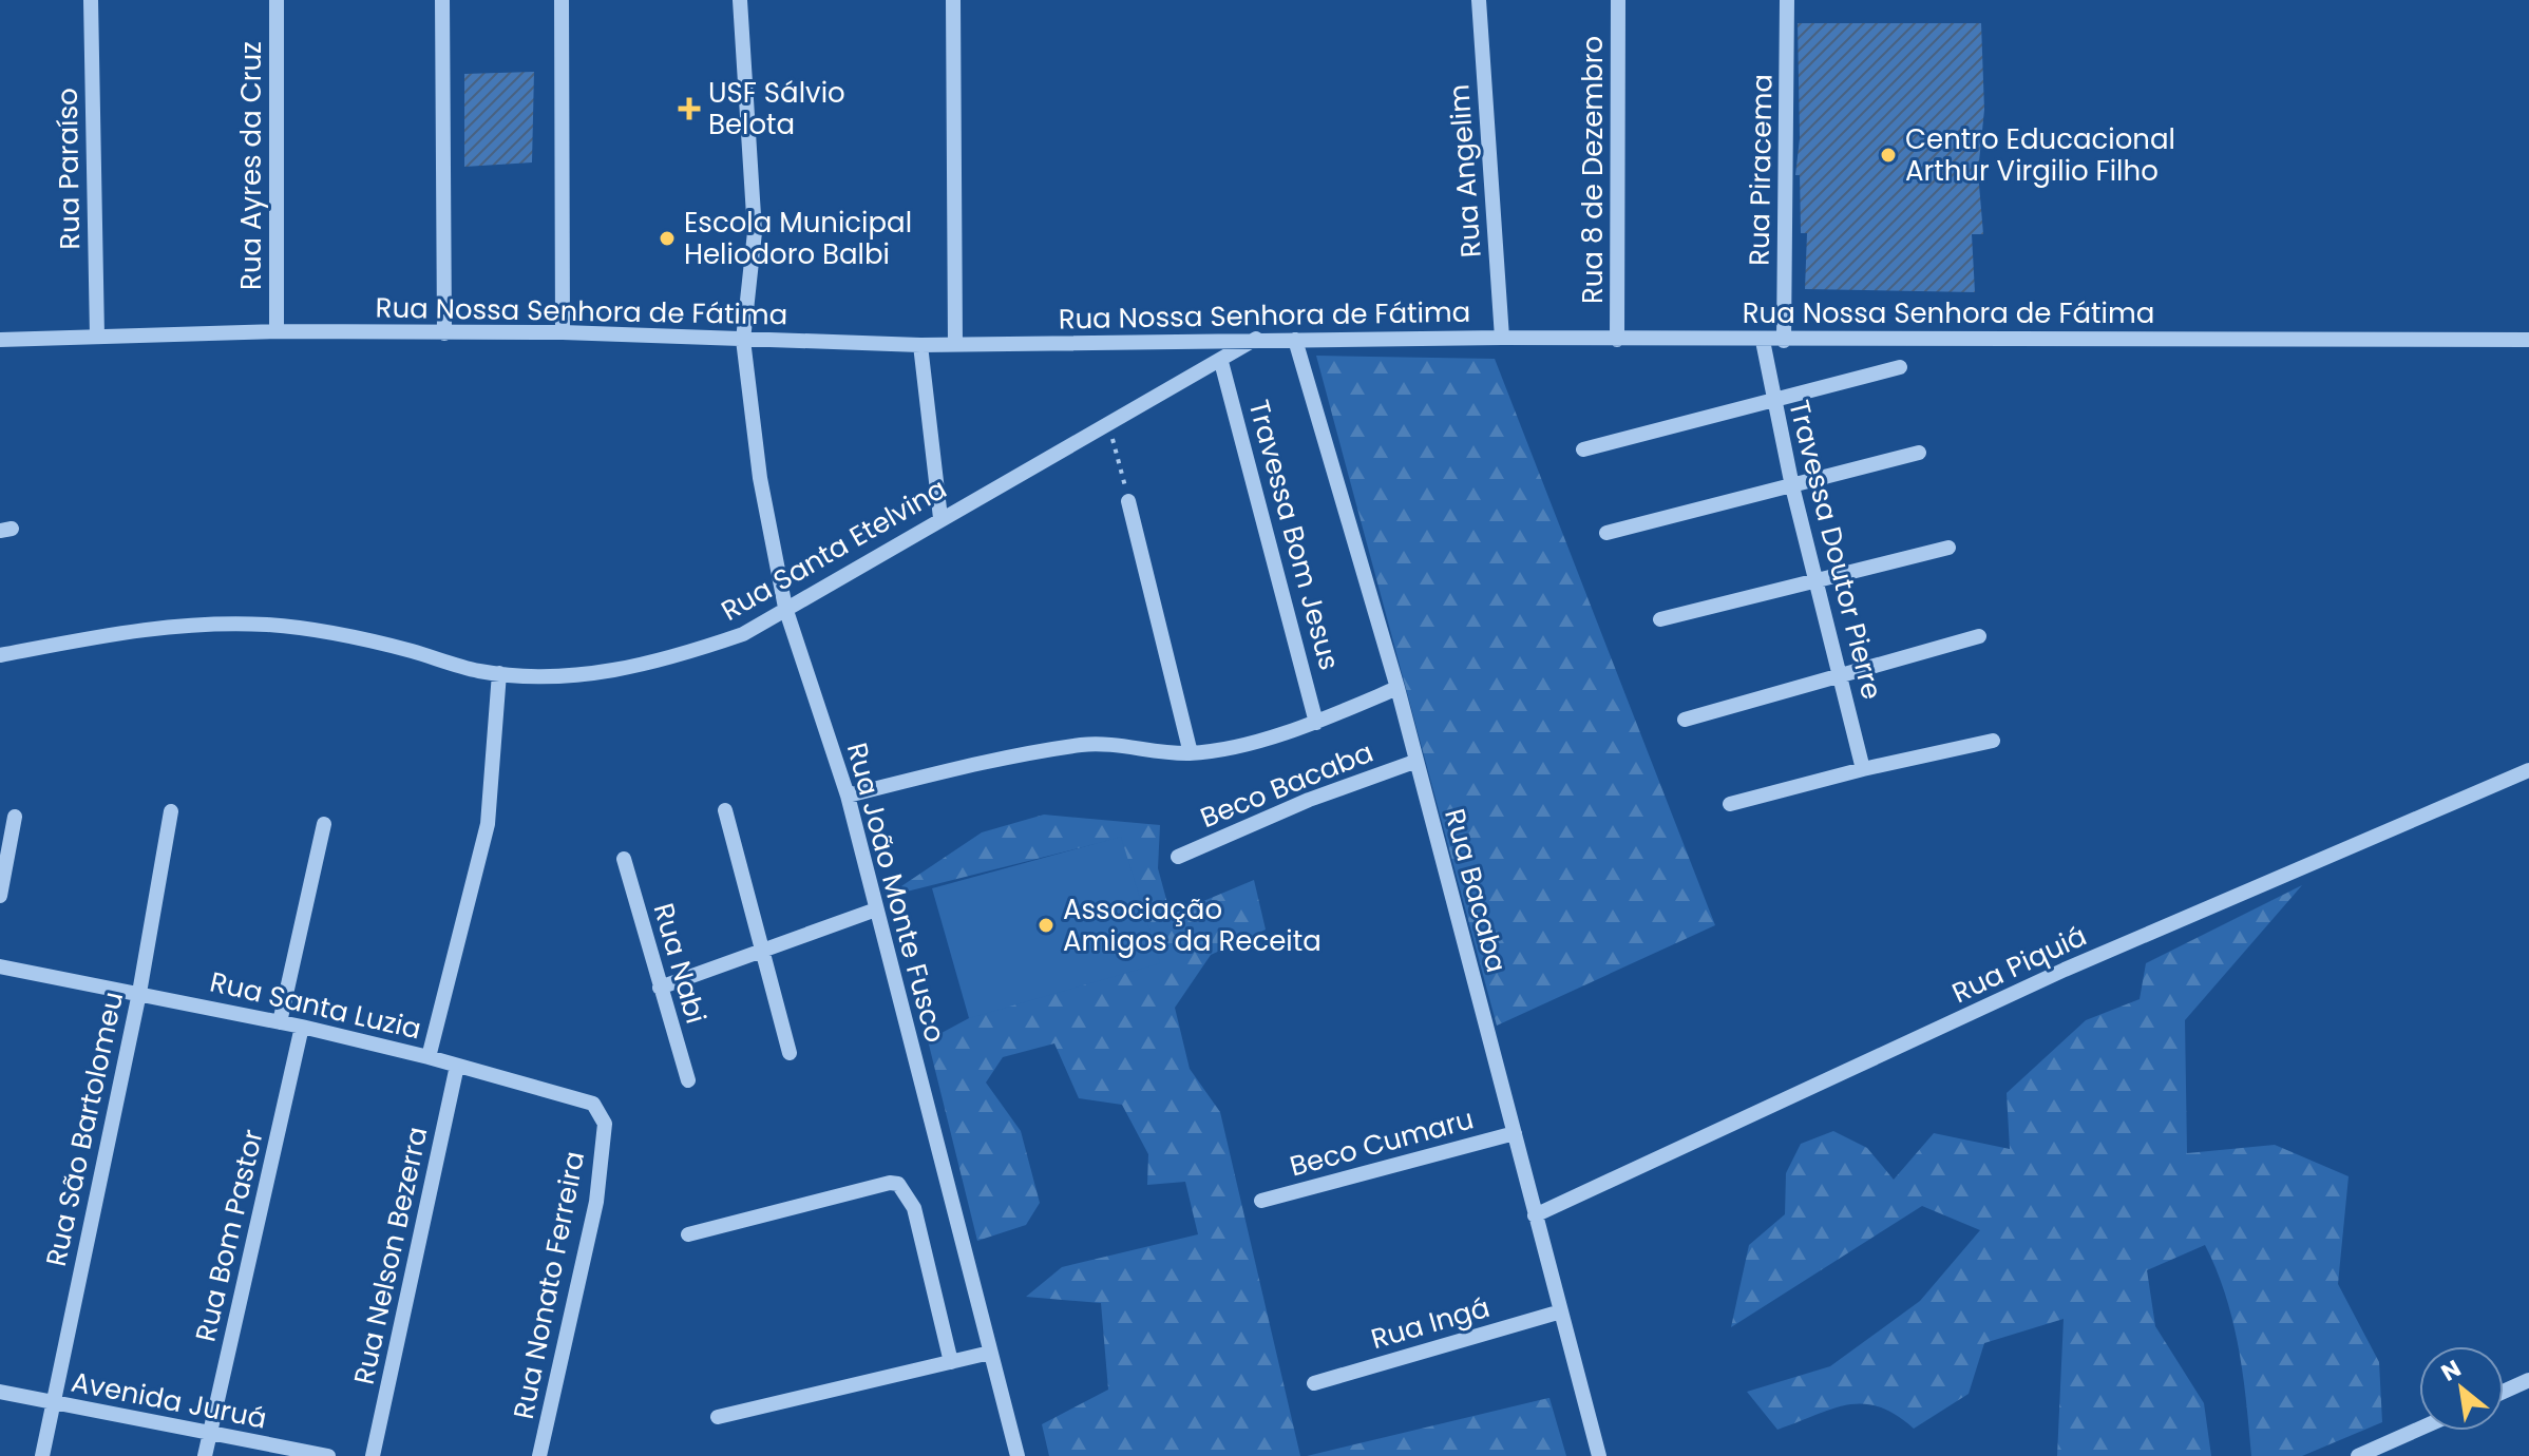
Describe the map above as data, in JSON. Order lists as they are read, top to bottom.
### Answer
{
  "streets": {
    "street": [
      "Rua Ayres da Cruz",
      "Rua Paraíso",
      "Rua 8 de Dezembro",
      "Rua Piracema",
      "Rua Angelim",
      "Rua Nossa Senhora de Fátima",
      "Travessa Bom Jesus",
      "Rua Santa Etelvina",
      "Travessa Doutor Pierre",
      "Beco Bacaba",
      "Rua Bacaba",
      "Rua João Monte Fusco",
      "Rua Nabi",
      "Rua Piquiá",
      "Rua Santa Luzia",
      "Rua São Bartolomeu",
      "Beco Cumaru",
      "Rua Bom Pastor",
      "Rua Nelson Bezerra",
      "Rua Nonato Ferreira",
      "Rua Ingá",
      "Avenida Juruá"
    ]
  },
  "crossings": [
    ["Rua Ayres da Cruz", "Rua Nossa Senhora de Fátima"],
    ["Rua Paraíso", "Rua Nossa Senhora de Fátima"],
    ["Rua 8 de Dezembro", "Rua Nossa Senhora de Fátima"],
    ["Rua Piracema", "Rua Nossa Senhora de Fátima"],
    ["Rua Angelim", "Rua Nossa Senhora de Fátima"],
    ["Rua Nossa Senhora de Fátima", "Rua Santa Etelvina"],
    ["Rua Nossa Senhora de Fátima", "Travessa Doutor Pierre"],
    ["Rua Nossa Senhora de Fátima", "Rua Bacaba"],
    ["Rua Nossa Senhora de Fátima", "Rua João Monte Fusco"],
    ["Travessa Bom Jesus", "Rua Santa Etelvina"],
    ["Rua Santa Etelvina", "Rua João Monte Fusco"],
    ["Beco Bacaba", "Rua Bacaba"],
    ["Rua Bacaba", "Rua Piquiá"],
    ["Rua Bacaba", "Beco Cumaru"],
    ["Rua Bacaba", "Rua Ingá"],
    ["Rua Santa Luzia", "Rua São Bartolomeu"],
    ["Rua Santa Luzia", "Rua Bom Pastor"],
    ["Rua Santa Luzia", "Rua Nelson Bezerra"],
    ["Rua Santa Luzia", "Rua Nonato Ferreira"],
    ["Rua São Bartolomeu", "Avenida Juruá"],
    ["Rua Bom Pastor", "Avenida Juruá"]
  ],
  "places": {
    "health": ["USF Sálvio Belota"],
    "other": ["Centro Educacional Arthur Virgilio Filho", "Escola Municipal Heliodoro Balbi", "Associação Amigos da Receita"]
  },
  "north": "top left"
}
